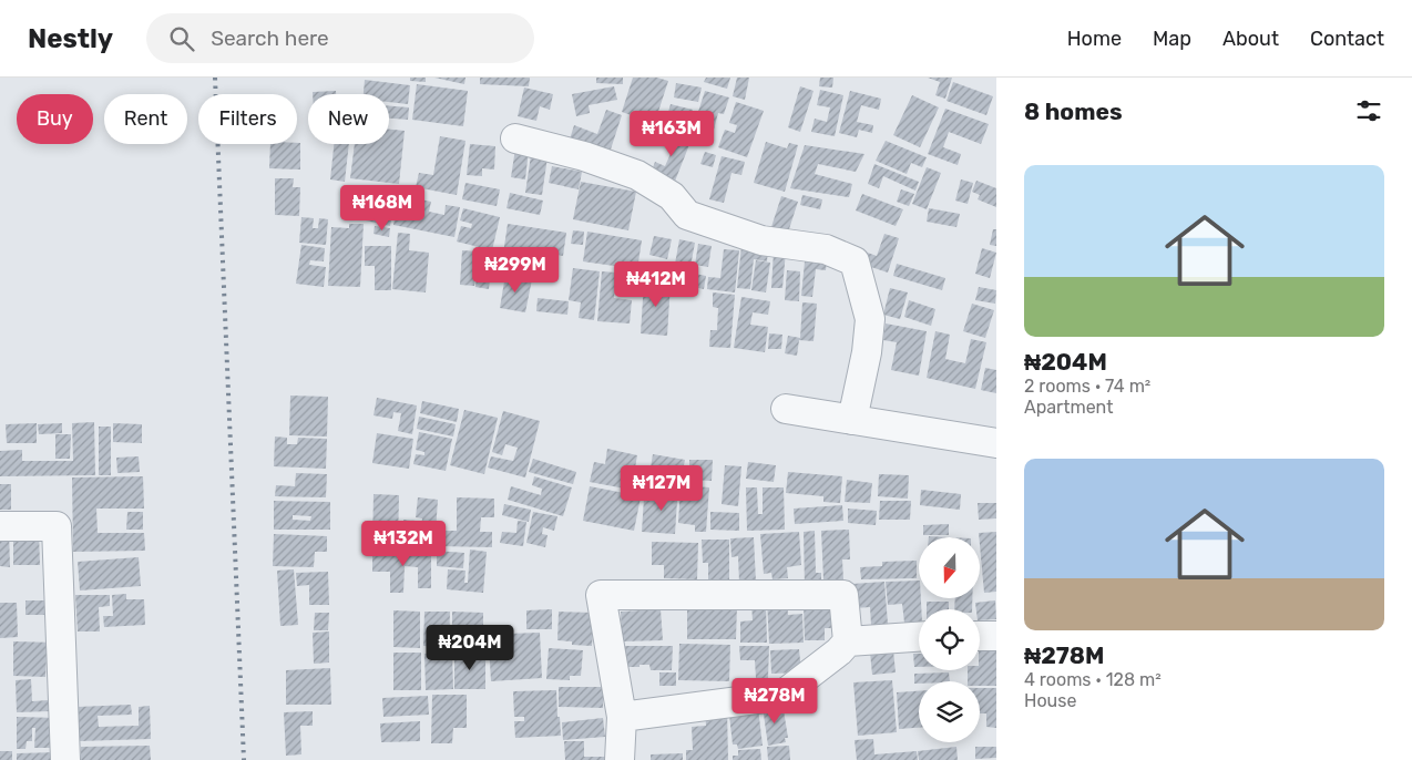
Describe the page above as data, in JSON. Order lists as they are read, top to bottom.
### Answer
{
  "north": "bottom",
  "page": {
    "header": "Nestly",
    "search": "Search here",
    "nav": [
      "Home",
      "Map",
      "About",
      "Contact"
    ],
    "heading": "8 homes",
    "chip": [
      "Buy",
      "Rent",
      "Filters",
      "New"
    ],
    "price": [
      "₦163M",
      "₦168M",
      "₦299M",
      "₦412M",
      "₦127M",
      "₦132M",
      "₦204M",
      "₦278M"
    ],
    "list": [
      {
        "name": "₦204M",
        "note": "2 rooms · 74 m² · Apartment"
      },
      {
        "name": "₦278M",
        "note": "4 rooms · 128 m² · House"
      }
    ]
  }
}
